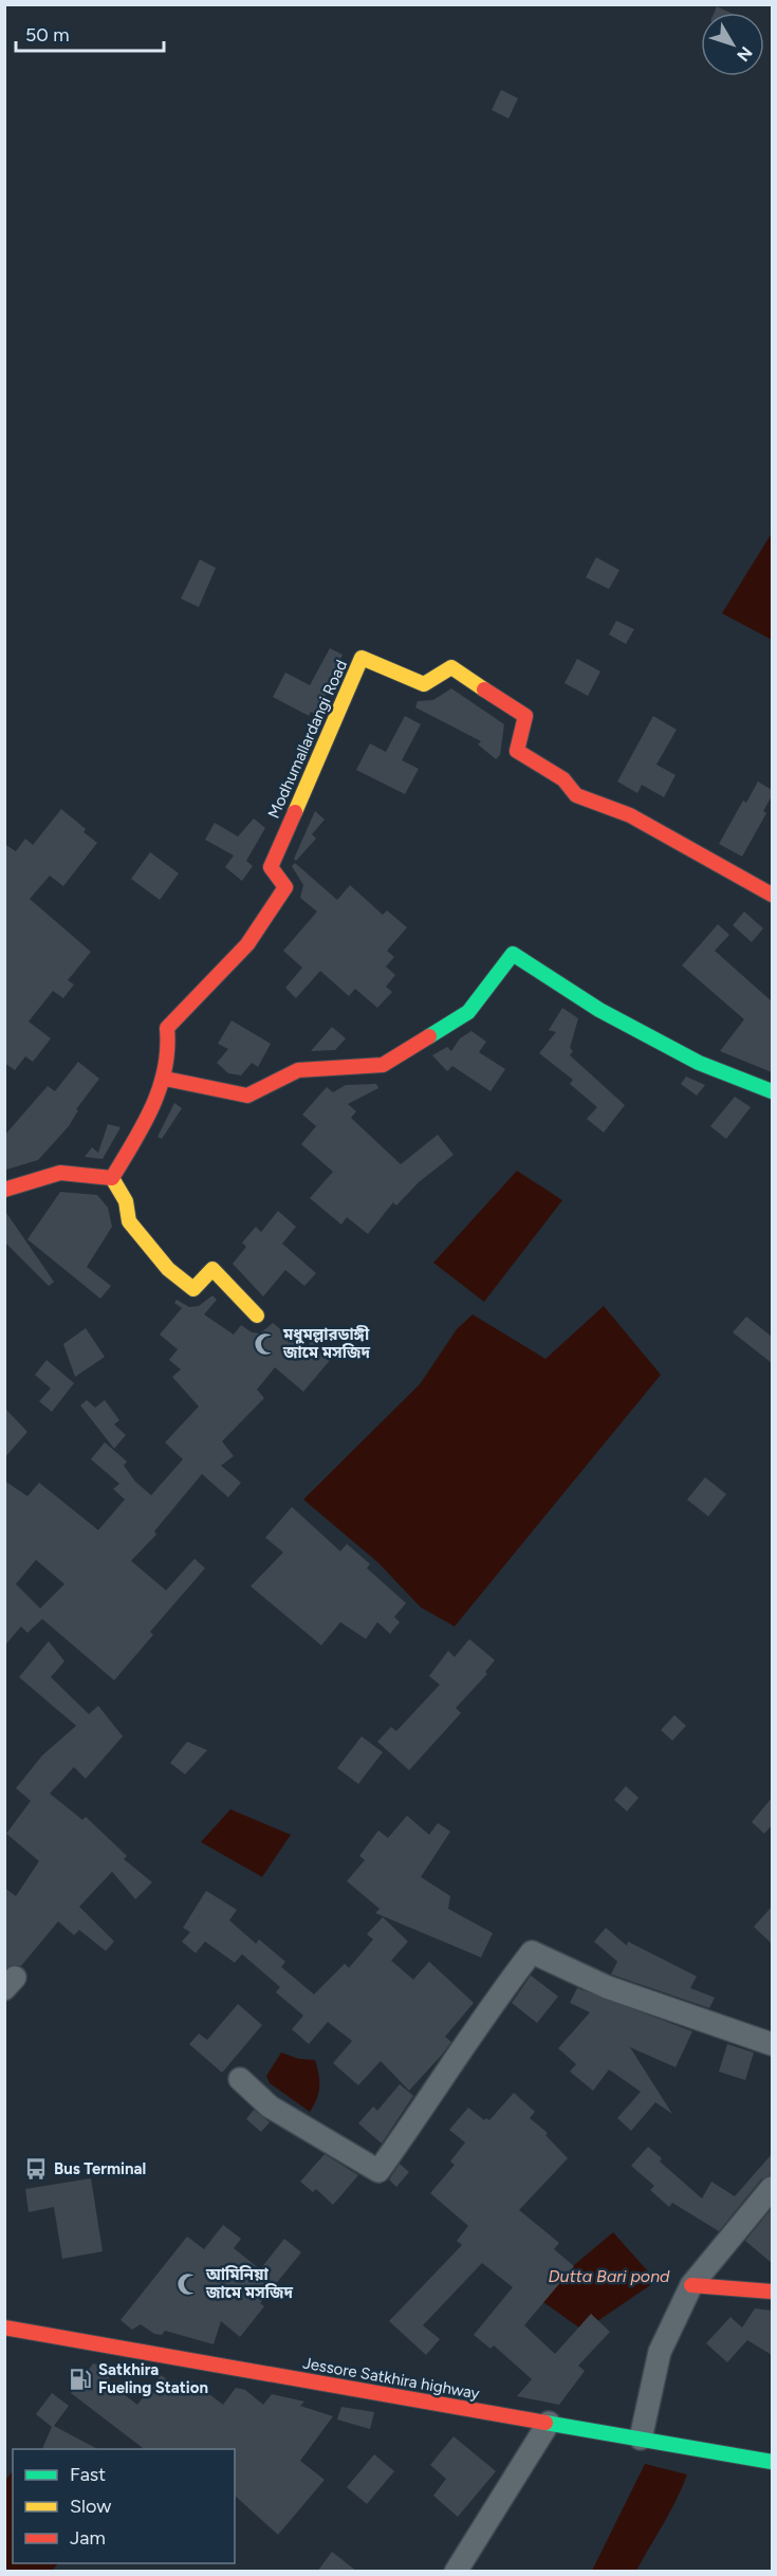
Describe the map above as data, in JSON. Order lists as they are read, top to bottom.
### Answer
{
  "streets": {
    "main road": ["Modhumallardangi Road", "Jessore Satkhira highway"]
  },
  "water": ["Dutta Bari pond"],
  "places": {
    "mosque": ["মধুমল্লারডাঙ্গী জামে মসজিদ", "আমিনিয়া জামে মসজিদ"],
    "bus stop": ["Bus Terminal"],
    "fuel station": ["Satkhira Fueling Station"]
  },
  "legend": ["Fast", "Slow", "Jam"],
  "scale_bar": "50 m",
  "north": "bottom right"
}
